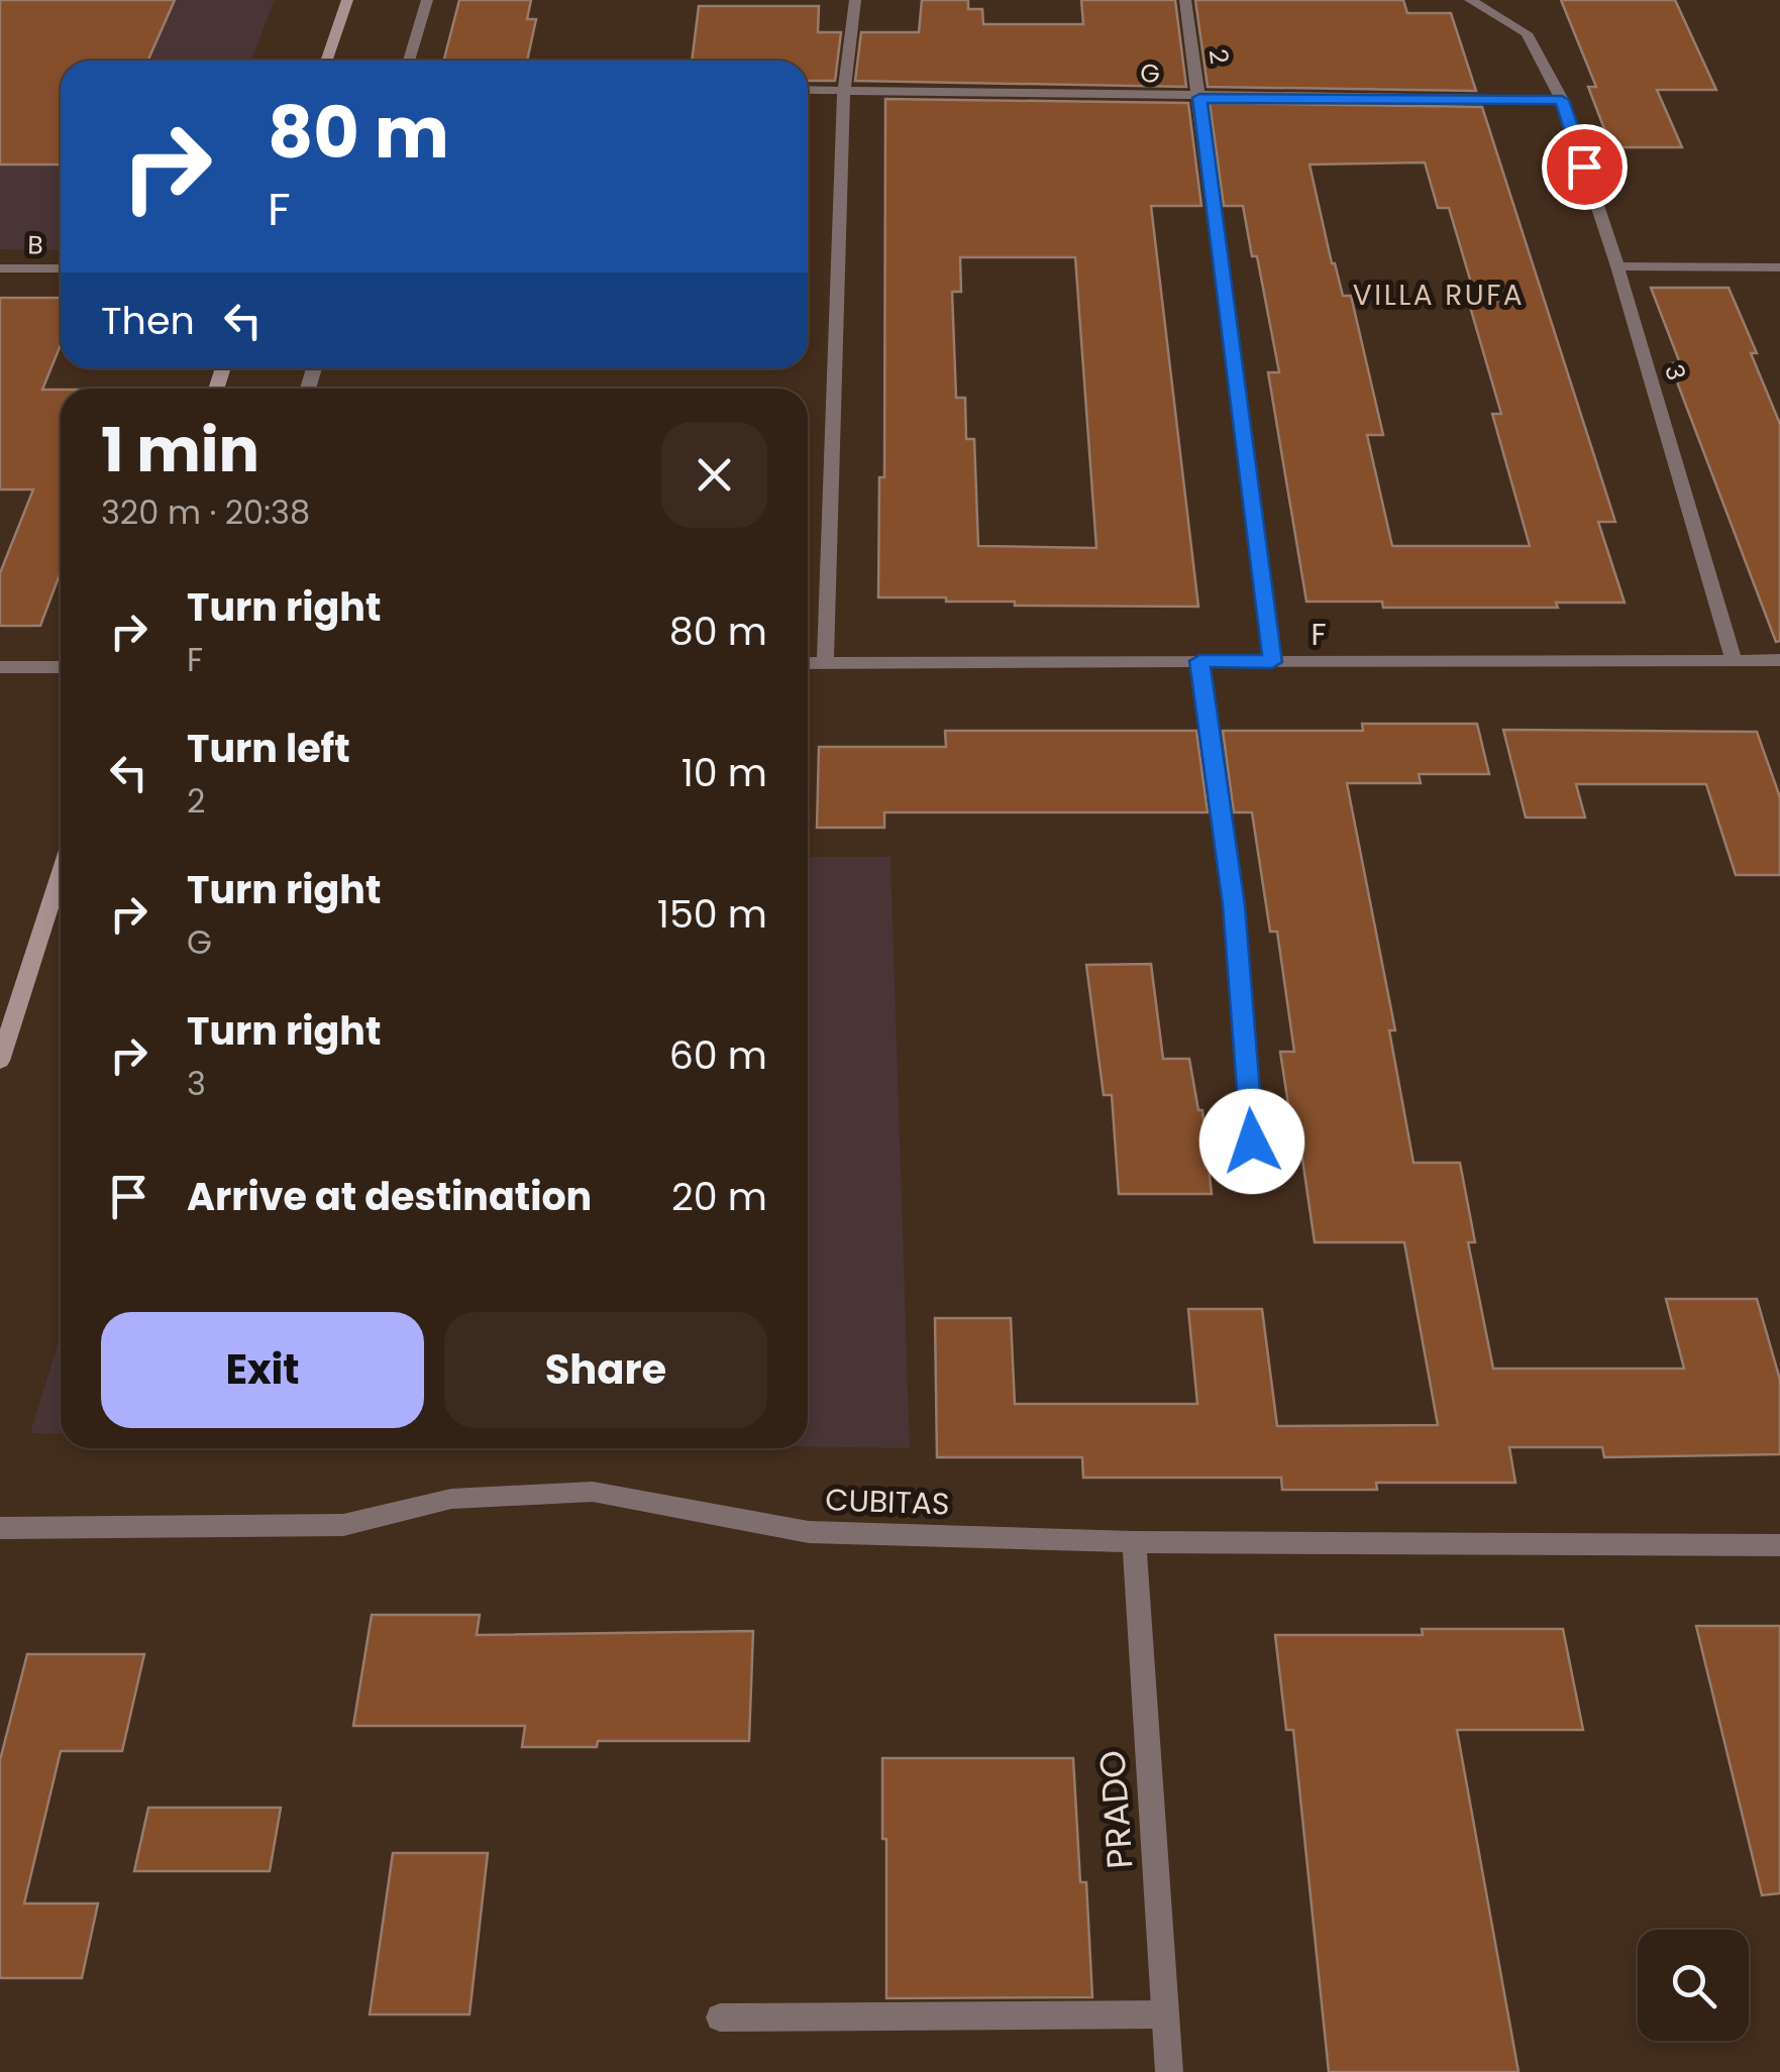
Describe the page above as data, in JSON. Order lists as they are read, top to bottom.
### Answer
{
  "streets": {
    "street": [
      "2",
      "G",
      "B",
      "3",
      "F",
      "CUBITAS",
      "PRADO"
    ]
  },
  "crossings": [
    ["2", "G"],
    ["2", "F"],
    ["G", "3"],
    ["3", "F"],
    ["CUBITAS", "PRADO"]
  ],
  "districts": ["VILLA RUFA"],
  "page": {
    "turn": ["80 m", "F"],
    "then": "Then",
    "heading": ["1 min", "320 m · 20:38"],
    "list": [
      {
        "name": "Turn right",
        "note": "F",
        "value": "80 m"
      },
      {
        "name": "Turn left",
        "note": "2",
        "value": "10 m"
      },
      {
        "name": "Turn right",
        "note": "G",
        "value": "150 m"
      },
      {
        "name": "Turn right",
        "note": "3",
        "value": "60 m"
      },
      {
        "name": "Arrive at destination",
        "value": "20 m"
      }
    ],
    "buttons": ["Exit", "Share"]
  }
}
